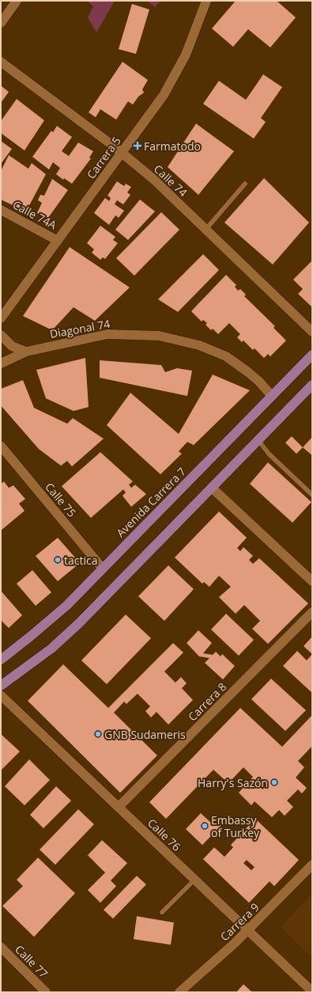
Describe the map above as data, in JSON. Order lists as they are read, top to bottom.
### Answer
{
  "streets": {
    "main road": ["Avenida Carrera 7"],
    "street": [
      "Carrera 5",
      "Calle 74",
      "Calle 74A",
      "Diagonal 74",
      "Calle 75",
      "Carrera 8",
      "Calle 76",
      "Carrera 9",
      "Calle 77"
    ]
  },
  "crossings": [
    ["Carrera 5", "Calle 74"],
    ["Carrera 5", "Calle 74A"],
    ["Diagonal 74", "Avenida Carrera 7"],
    ["Calle 75", "Avenida Carrera 7"],
    ["Carrera 8", "Calle 76"],
    ["Calle 76", "Carrera 9"]
  ],
  "places": {
    "health": ["Farmatodo"],
    "other": [
      "tactica",
      "GNB Sudameris",
      "Harry's Sazón",
      "Embassy of Turkey"
    ]
  }
}
